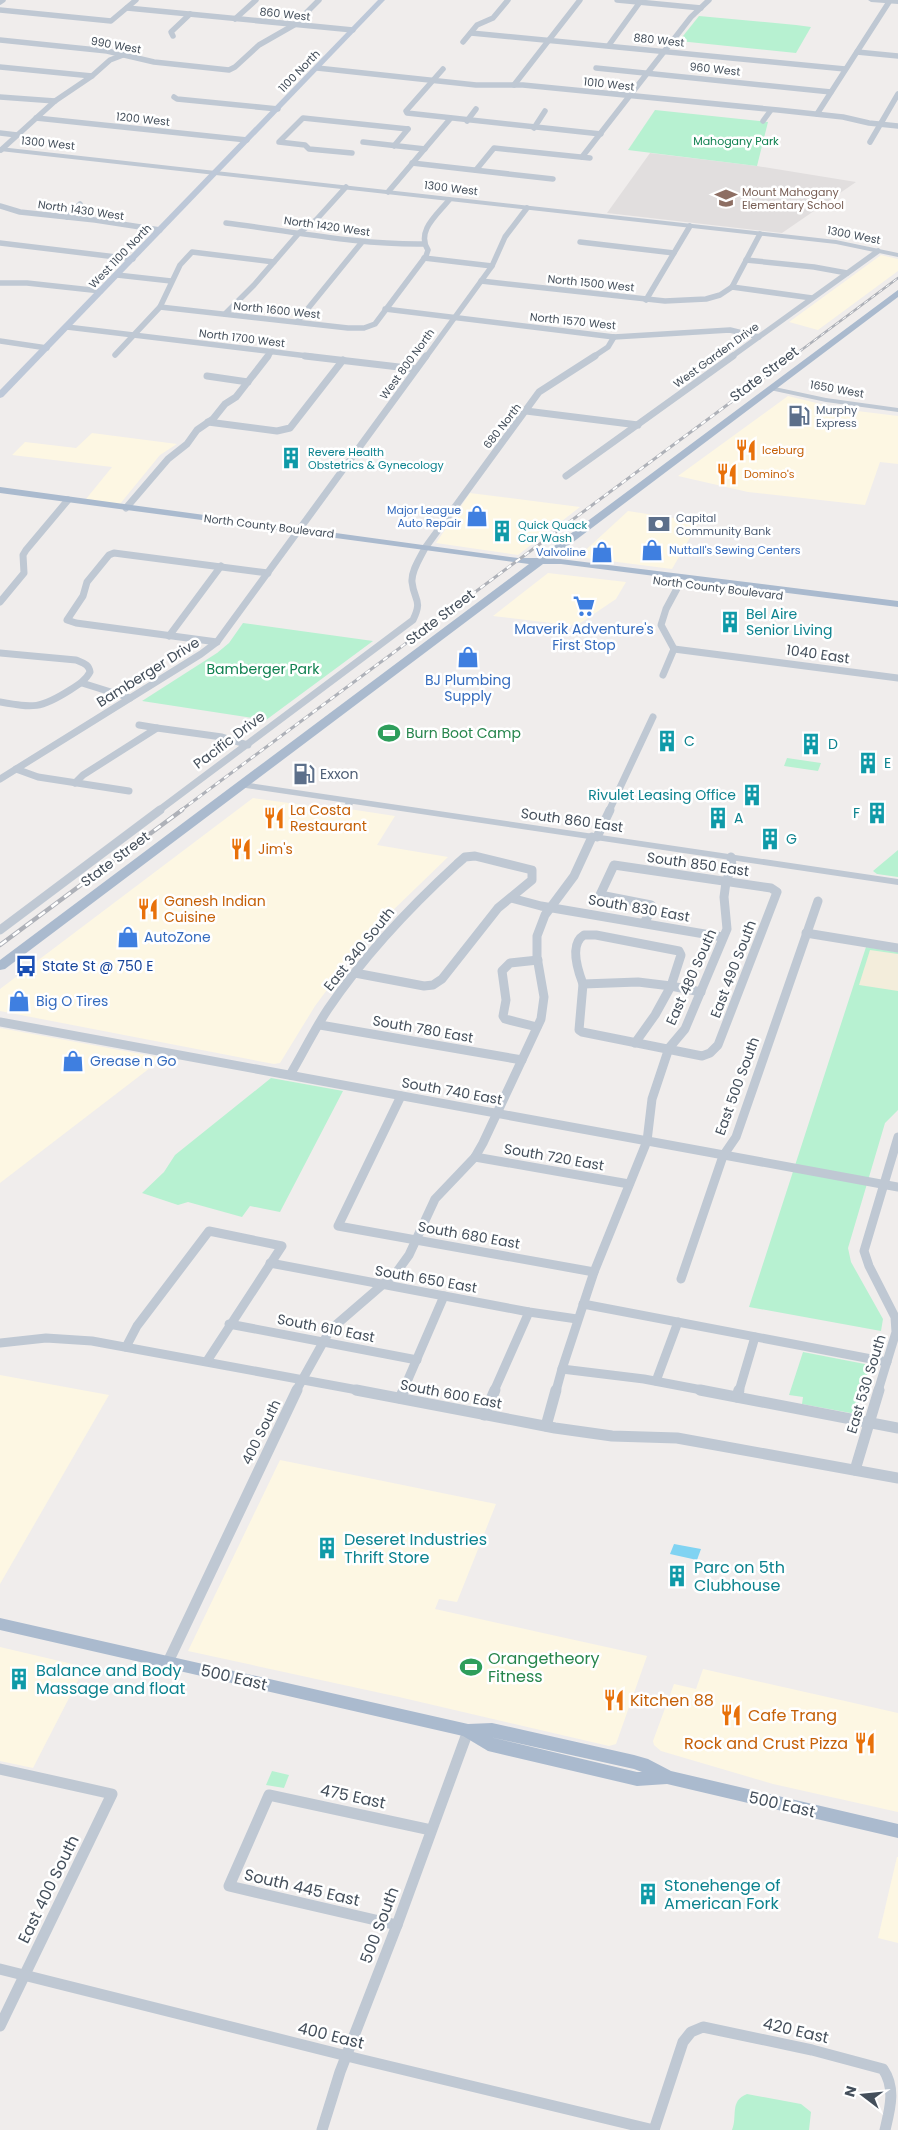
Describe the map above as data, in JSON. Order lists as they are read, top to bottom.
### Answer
{
  "streets": {
    "main road": [
      "1100 North",
      "West 1100 North",
      "State Street",
      "North County Boulevard",
      "500 East"
    ],
    "street": [
      "860 West",
      "880 West",
      "990 West",
      "960 West",
      "1010 West",
      "1200 West",
      "1300 West",
      "North 1430 West",
      "North 1420 West",
      "North 1500 West",
      "North 1600 West",
      "North 1570 West",
      "North 1700 West",
      "West Garden Drive",
      "West 800 North",
      "1650 West",
      "680 North",
      "1040 East",
      "Bamberger Drive",
      "Pacific Drive",
      "South 860 East",
      "South 850 East",
      "South 830 East",
      "East 340 South",
      "East 490 South",
      "East 480 South",
      "South 780 East",
      "East 500 South",
      "South 740 East",
      "South 720 East",
      "South 680 East",
      "South 650 East",
      "South 610 East",
      "East 530 South",
      "South 600 East",
      "400 South",
      "475 East",
      "South 445 East",
      "East 400 South",
      "500 South",
      "420 East",
      "400 East"
    ]
  },
  "crossings": [
    ["860 West", "1100 North"],
    ["1100 North", "1010 West"],
    ["1100 North", "1200 West"],
    ["1100 North", "West 1100 North"],
    ["1300 West", "West 1100 North"],
    ["1300 West", "West Garden Drive"],
    ["1300 West", "West 800 North"],
    ["North 1430 West", "West 1100 North"],
    ["West 1100 North", "North 1700 West"],
    ["North 1500 West", "West 800 North"],
    ["North 1600 West", "North 1570 West"],
    ["North 1570 West", "West Garden Drive"],
    ["North 1570 West", "West 800 North"],
    ["North 1570 West", "680 North"],
    ["North 1700 West", "West 800 North"],
    ["West 800 North", "North County Boulevard"],
    ["West 800 North", "Bamberger Drive"],
    ["State Street", "1650 West"],
    ["State Street", "North County Boulevard"],
    ["State Street", "South 860 East"],
    ["680 North", "North County Boulevard"],
    ["680 North", "Pacific Drive"],
    ["North County Boulevard", "Bamberger Drive"],
    ["North County Boulevard", "Pacific Drive"],
    ["South 860 East", "East 480 South"],
    ["South 850 East", "South 830 East"],
    ["South 850 East", "East 490 South"],
    ["South 850 East", "East 480 South"],
    ["South 830 East", "East 480 South"],
    ["East 340 South", "South 780 East"],
    ["East 340 South", "South 740 East"],
    ["East 480 South", "South 740 East"],
    ["East 480 South", "South 720 East"],
    ["East 480 South", "South 680 East"],
    ["East 480 South", "South 650 East"],
    ["East 480 South", "South 600 East"],
    ["East 500 South", "South 740 East"],
    ["South 740 East", "South 680 East"],
    ["South 740 East", "East 530 South"],
    ["South 680 East", "400 South"],
    ["South 650 East", "400 South"],
    ["South 610 East", "400 South"],
    ["East 530 South", "South 600 East"],
    ["South 600 East", "400 South"],
    ["400 South", "500 East"],
    ["500 East", "500 South"],
    ["475 East", "South 445 East"],
    ["475 East", "500 South"],
    ["South 445 East", "500 South"],
    ["East 400 South", "400 East"],
    ["500 South", "400 East"],
    ["420 East", "400 East"]
  ],
  "parks": ["Mahogany Park", "Bamberger Park"],
  "places": {
    "school or university": ["Mount Mahogany Elementary School"],
    "fuel station": ["Murphy Express", "Exxon"],
    "restaurant": [
      "Iceburg",
      "Domino's",
      "La Costa Restaurant",
      "Jim's",
      "Ganesh Indian Cuisine",
      "Kitchen 88",
      "Cafe Trang",
      "Rock and Crust Pizza"
    ],
    "building": [
      "Revere Health Obstetrics & Gynecology",
      "Quick Quack Car Wash",
      "Bel Aire Senior Living",
      "C",
      "D",
      "E",
      "Rivulet Leasing Office",
      "F",
      "A",
      "G",
      "Deseret Industries Thrift Store",
      "Parc on 5th Clubhouse",
      "Balance and Body Massage and float",
      "Stonehenge of American Fork"
    ],
    "shop": [
      "Major League Auto Repair",
      "Nuttall's Sewing Centers",
      "Valvoline",
      "BJ Plumbing Supply",
      "AutoZone",
      "Big O Tires",
      "Grease n Go"
    ],
    "bank": ["Capital Community Bank"],
    "supermarket": ["Maverik Adventure's First Stop"],
    "sports": ["Burn Boot Camp", "Orangetheory Fitness"],
    "bus stop": ["State St @ 750 E"]
  },
  "north": "left"
}
